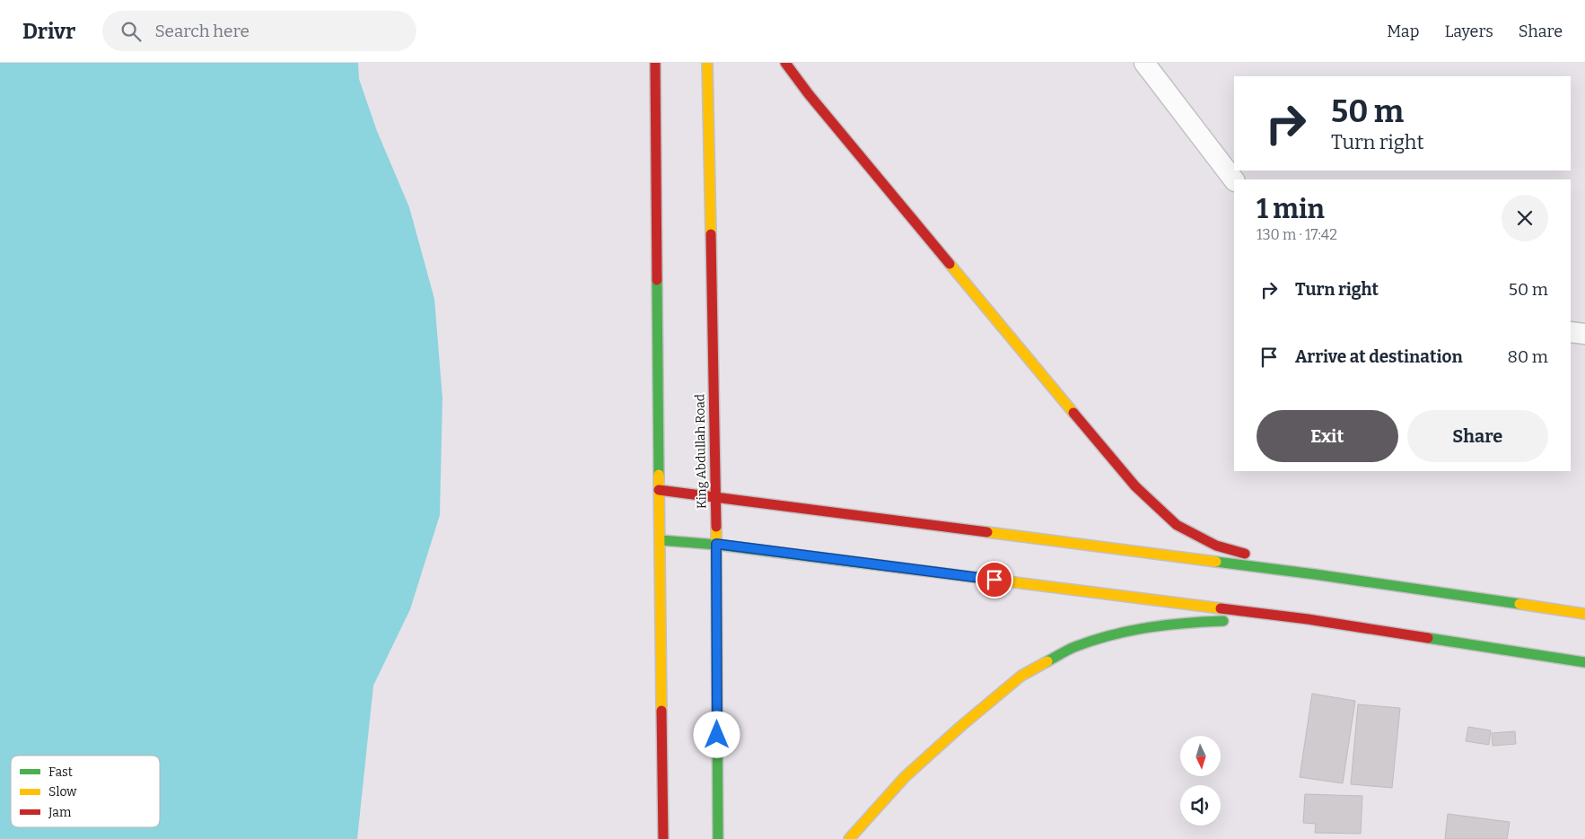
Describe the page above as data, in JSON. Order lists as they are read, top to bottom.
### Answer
{
  "streets": {
    "street": ["King Abdullah Road"]
  },
  "legend": ["Fast", "Slow", "Jam"],
  "north": "bottom",
  "page": {
    "header": "Drivr",
    "search": "Search here",
    "nav": ["Map", "Layers", "Share"],
    "turn": ["50 m", "Turn right"],
    "heading": ["1 min", "130 m · 17:42"],
    "list": [
      {
        "name": "Turn right",
        "value": "50 m"
      },
      {
        "name": "Arrive at destination",
        "value": "80 m"
      }
    ],
    "buttons": ["Exit", "Share"]
  }
}
